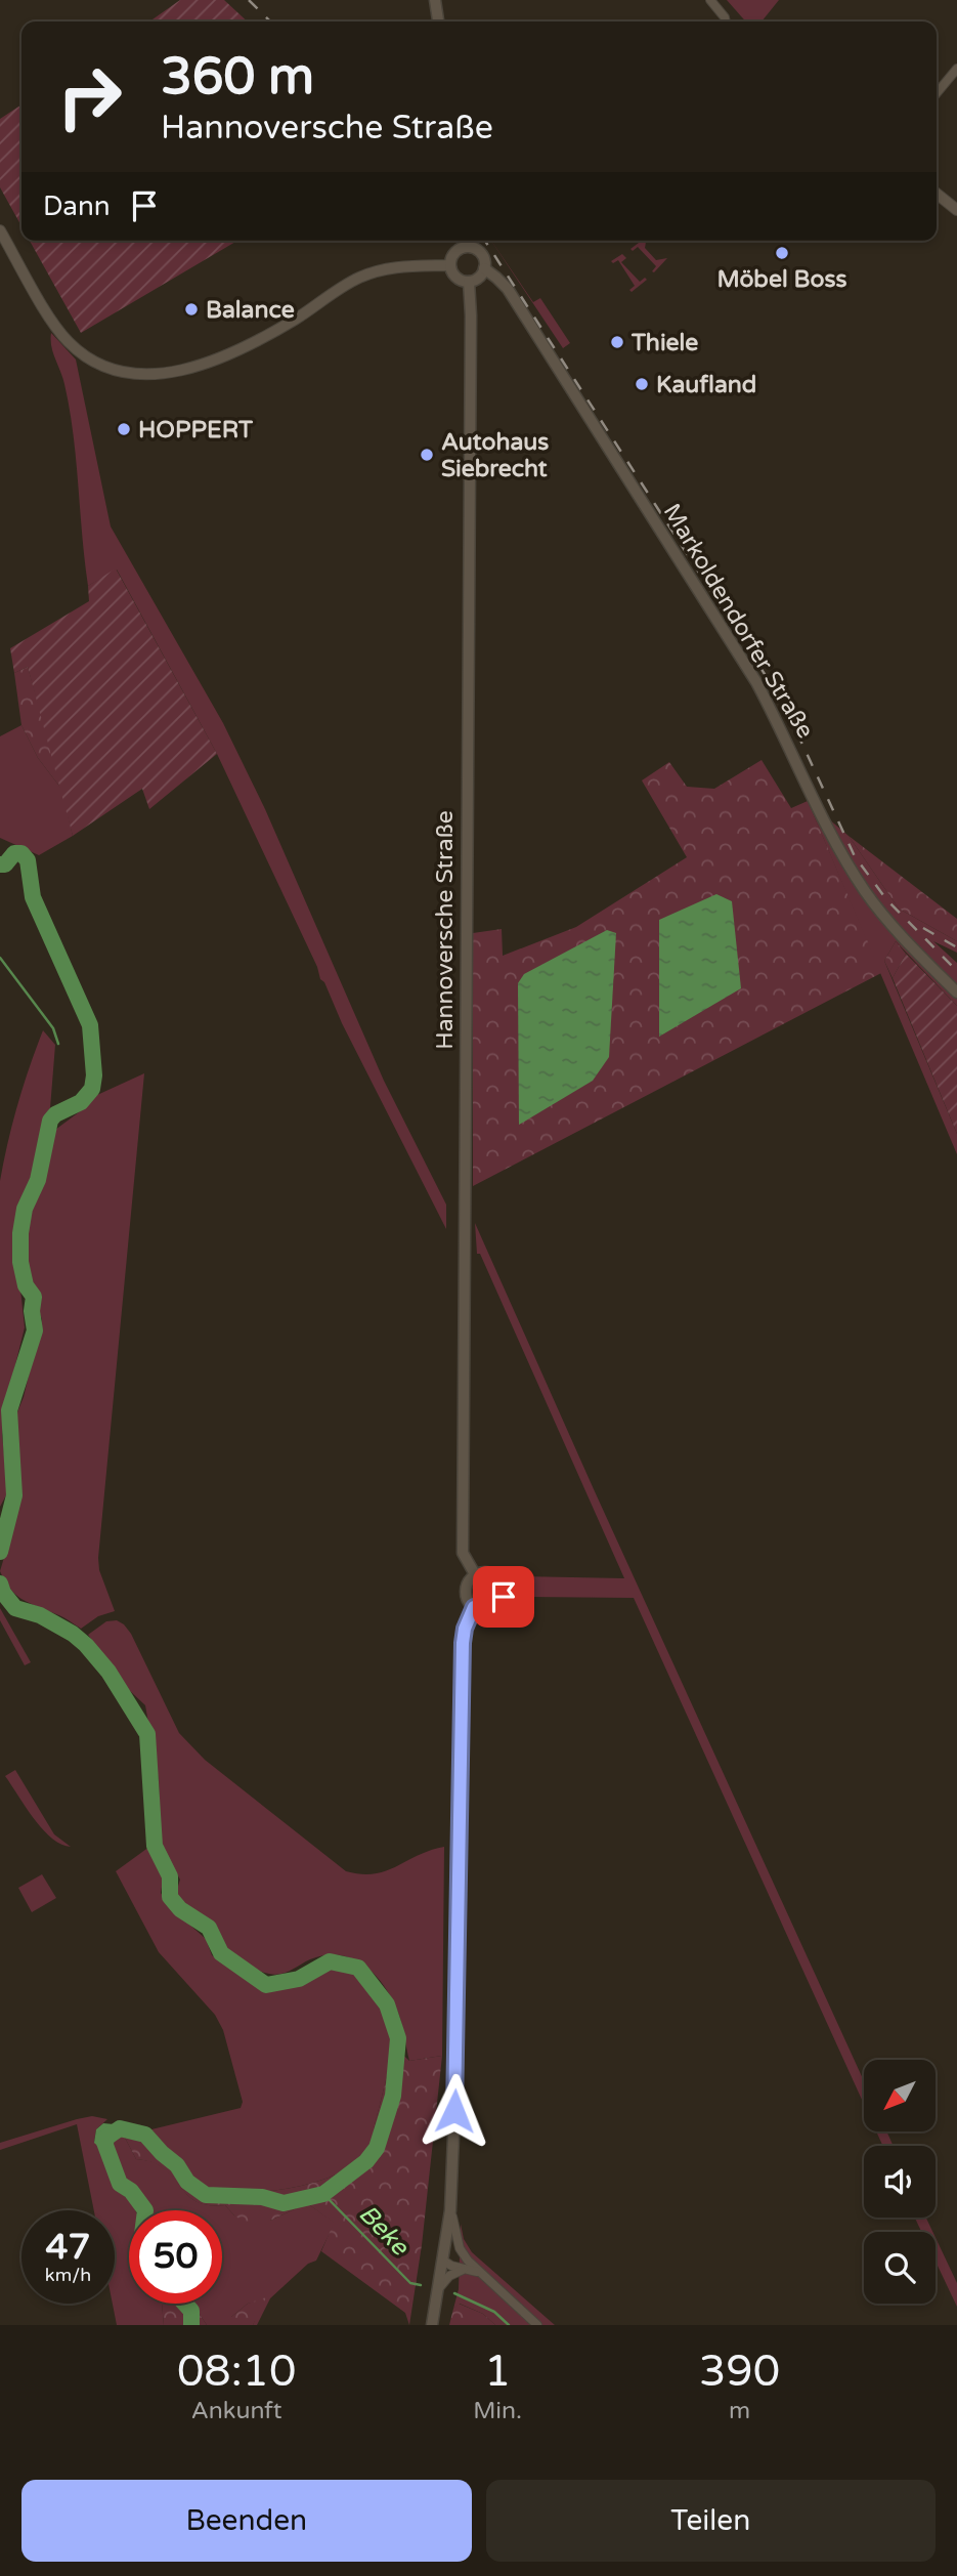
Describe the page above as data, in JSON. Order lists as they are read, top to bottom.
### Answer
{
  "streets": {
    "main road": ["Markoldendorfer Straße", "Hannoversche Straße"]
  },
  "crossings": [
    ["Markoldendorfer Straße", "Hannoversche Straße"]
  ],
  "water": ["Beke"],
  "places": [
    "Möbel Boss",
    "Balance",
    "Thiele",
    "Kaufland",
    "HOPPERT",
    "Autohaus Siebrecht"
  ],
  "north": "bottom left",
  "page": {
    "turn": ["360 m", "Hannoversche Straße"],
    "then": "Dann",
    "speed": "47 km/h",
    "limit": "50",
    "eta": [
      "08:10",
      "Ankunft",
      "1",
      "Min.",
      "390",
      "m"
    ],
    "buttons": ["Beenden", "Teilen"]
  }
}
